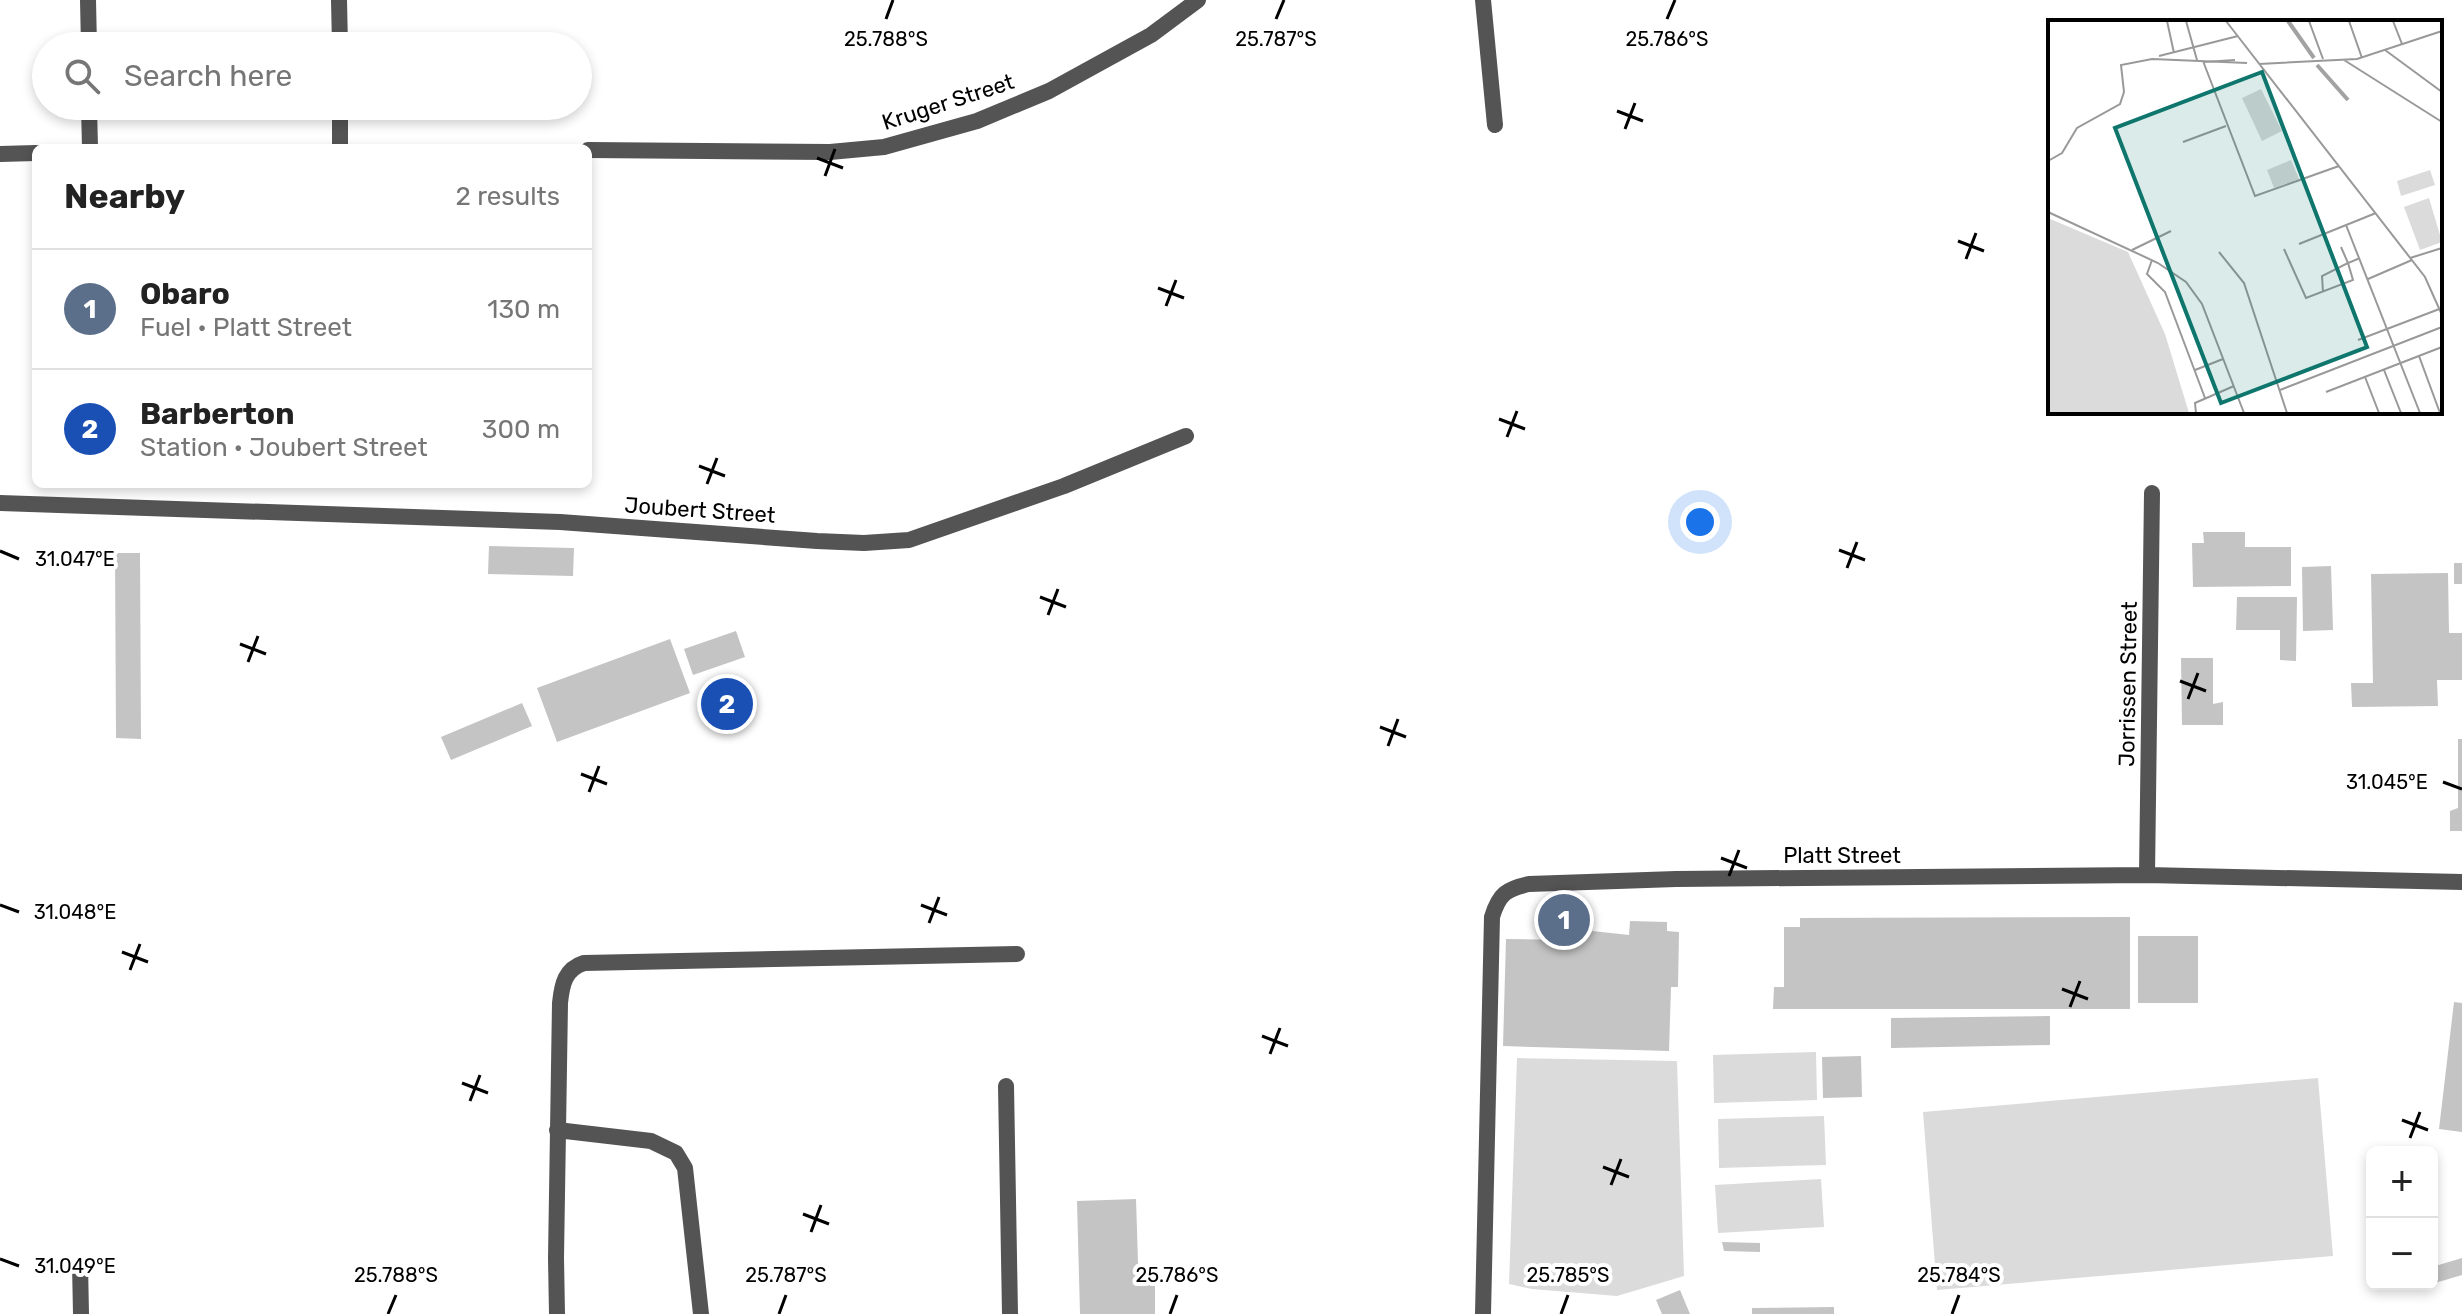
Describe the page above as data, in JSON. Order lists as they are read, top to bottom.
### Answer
{
  "streets": {
    "street": [
      "Kruger Street",
      "Joubert Street",
      "Jorrissen Street",
      "Platt Street"
    ]
  },
  "crossings": [
    ["Jorrissen Street", "Platt Street"]
  ],
  "page": {
    "search": "Search here",
    "heading": ["Nearby", "2 results"],
    "list": [
      {
        "mark": "1",
        "name": "Obaro",
        "note": "Fuel · Platt Street",
        "value": "130 m"
      },
      {
        "mark": "2",
        "name": "Barberton",
        "note": "Station · Joubert Street",
        "value": "300 m"
      }
    ],
    "pins": ["2", "1"],
    "map_buttons": ["+", "−"]
  },
  "coordinates": [
    "25.788°S",
    "25.787°S",
    "25.786°S",
    "31.047°E",
    "31.045°E",
    "31.048°E",
    "31.049°E",
    "25.785°S",
    "25.784°S"
  ]
}
